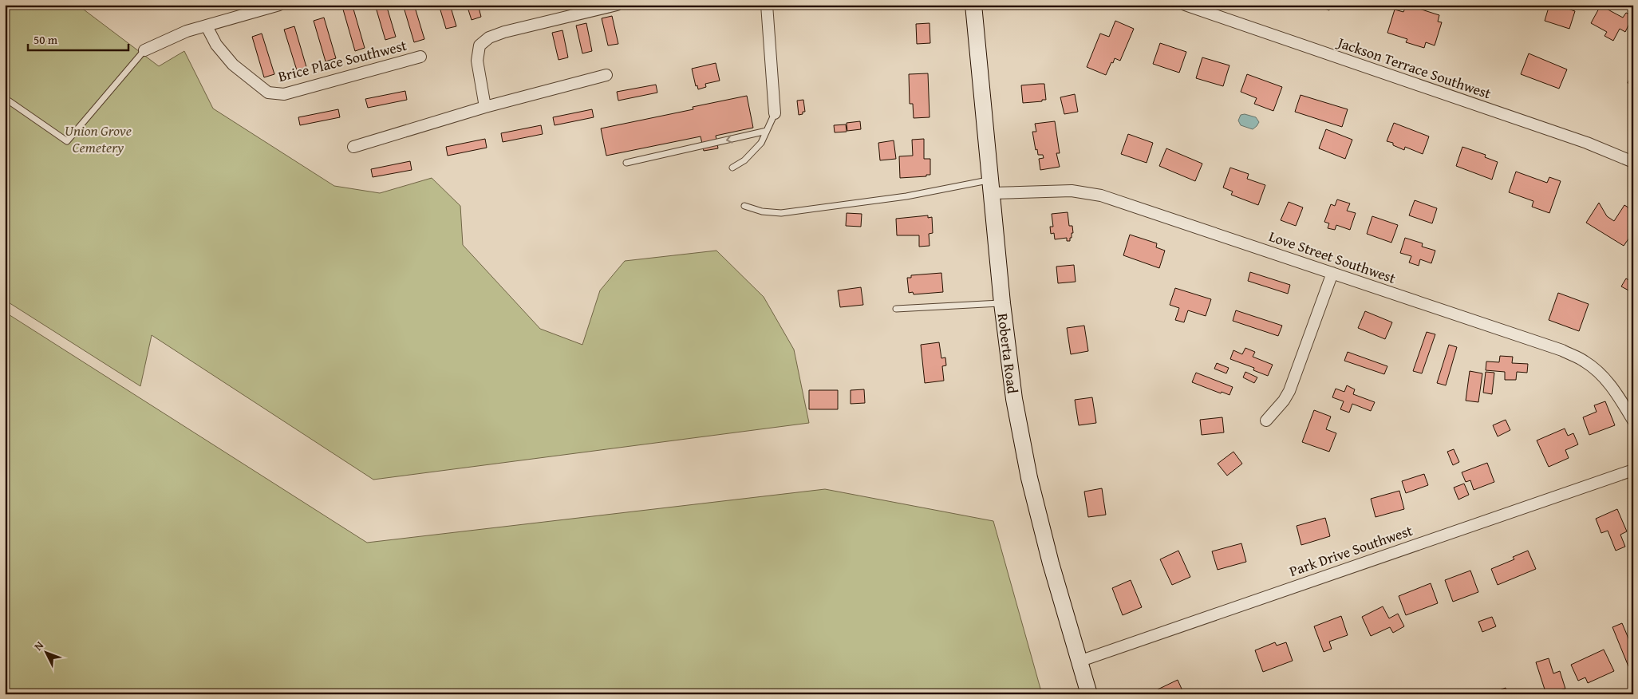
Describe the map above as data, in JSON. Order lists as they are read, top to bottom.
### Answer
{
  "streets": {
    "street": [
      "Brice Place Southwest",
      "Jackson Terrace Southwest",
      "Love Street Southwest",
      "Roberta Road",
      "Park Drive Southwest"
    ]
  },
  "crossings": [
    ["Love Street Southwest", "Roberta Road"],
    ["Roberta Road", "Park Drive Southwest"]
  ],
  "parks": ["Union Grove Cemetery"],
  "scale_bar": "50 m",
  "north": "top left"
}
